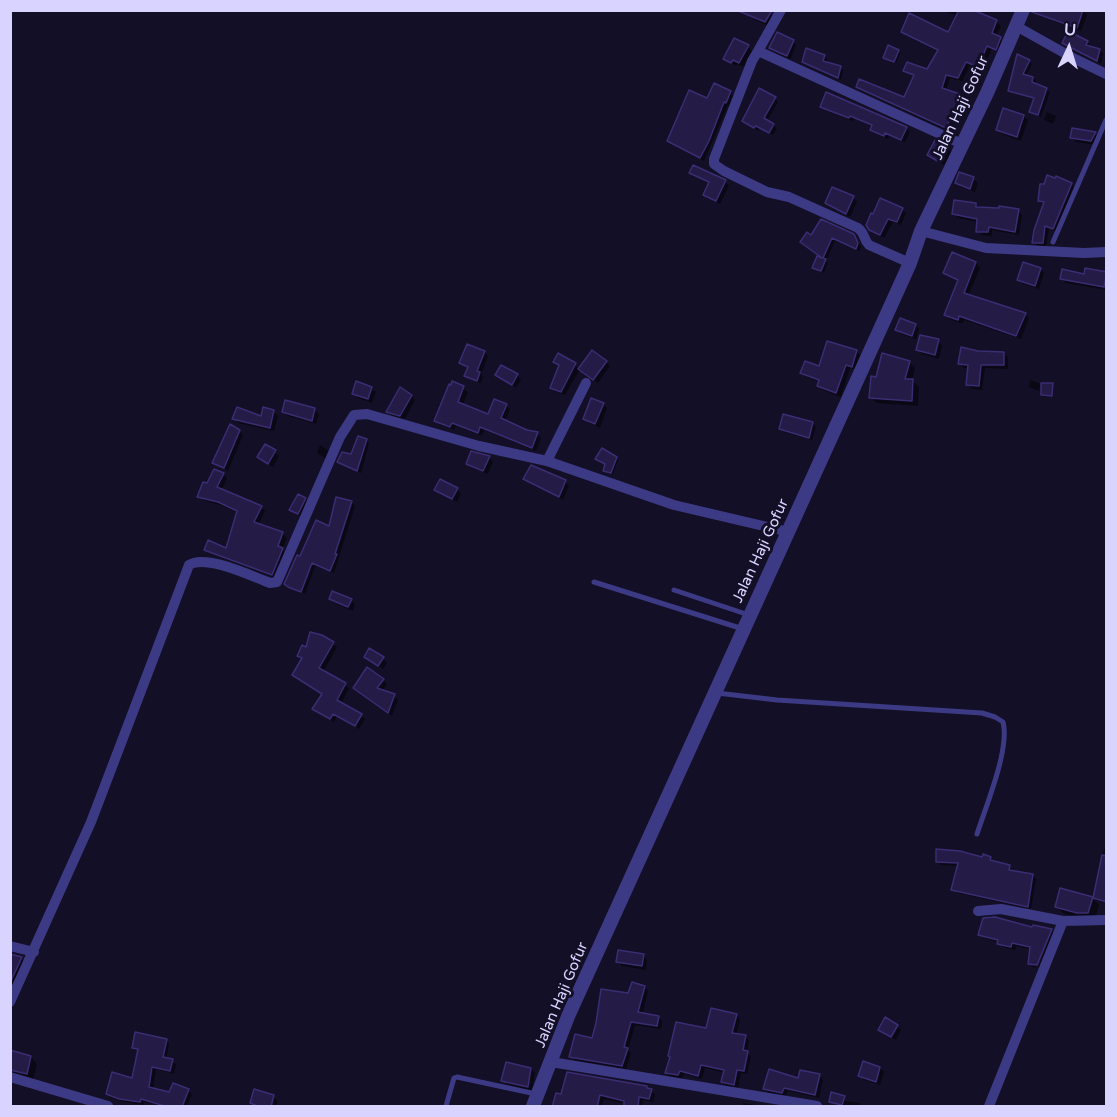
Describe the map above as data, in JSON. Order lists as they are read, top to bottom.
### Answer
{
  "streets": {
    "street": ["Jalan Haji Gofur"]
  },
  "north": "top"
}
